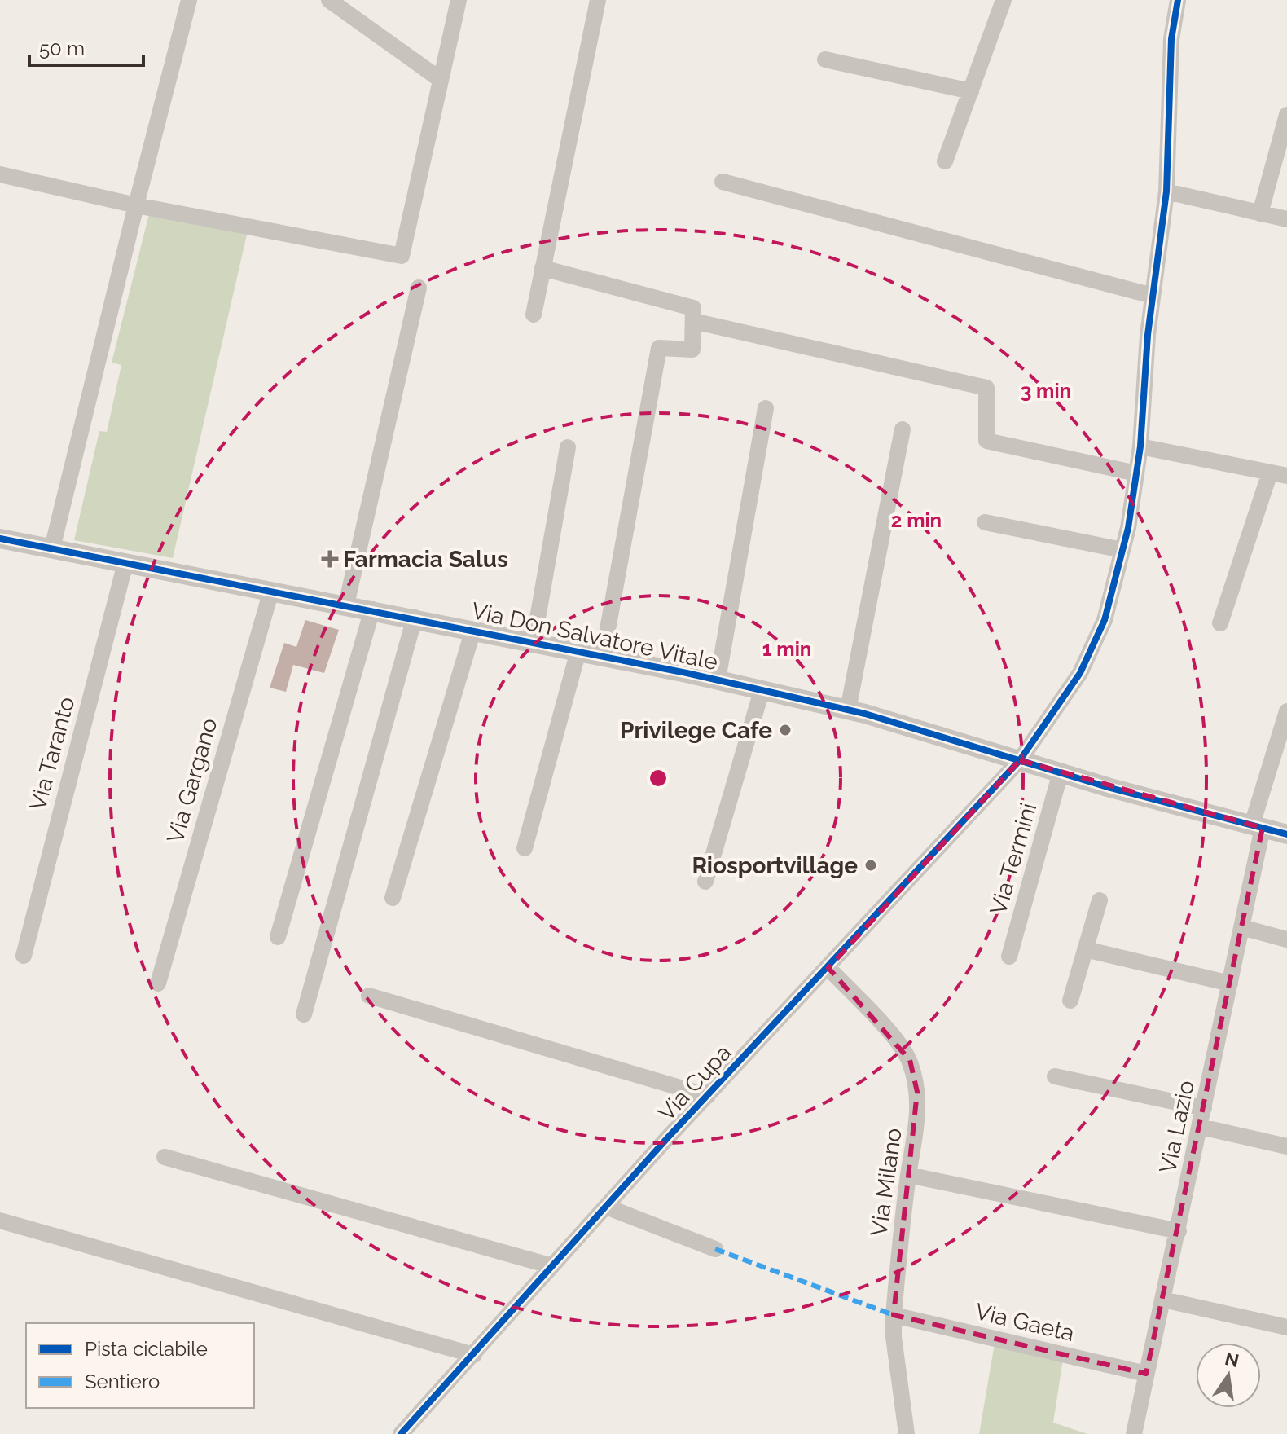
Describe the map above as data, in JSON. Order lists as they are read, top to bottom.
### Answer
{
  "streets": {
    "street": [
      "Via Don Salvatore Vitale",
      "Via Taranto",
      "Via Gargano",
      "Via Termini",
      "Via Cupa",
      "Via Lazio",
      "Via Milano",
      "Via Gaeta"
    ]
  },
  "crossings": [
    ["Via Don Salvatore Vitale", "Via Taranto"],
    ["Via Don Salvatore Vitale", "Via Gargano"],
    ["Via Don Salvatore Vitale", "Via Termini"],
    ["Via Don Salvatore Vitale", "Via Cupa"],
    ["Via Don Salvatore Vitale", "Via Lazio"],
    ["Via Cupa", "Via Milano"],
    ["Via Lazio", "Via Gaeta"],
    ["Via Milano", "Via Gaeta"]
  ],
  "places": {
    "health": ["Farmacia Salus"],
    "other": ["Privilege Cafe", "Riosportvillage"]
  },
  "legend": ["Pista ciclabile", "Sentiero"],
  "scale_bar": "50 m",
  "north": "top",
  "rings": ["3 min", "2 min", "1 min"]
}
